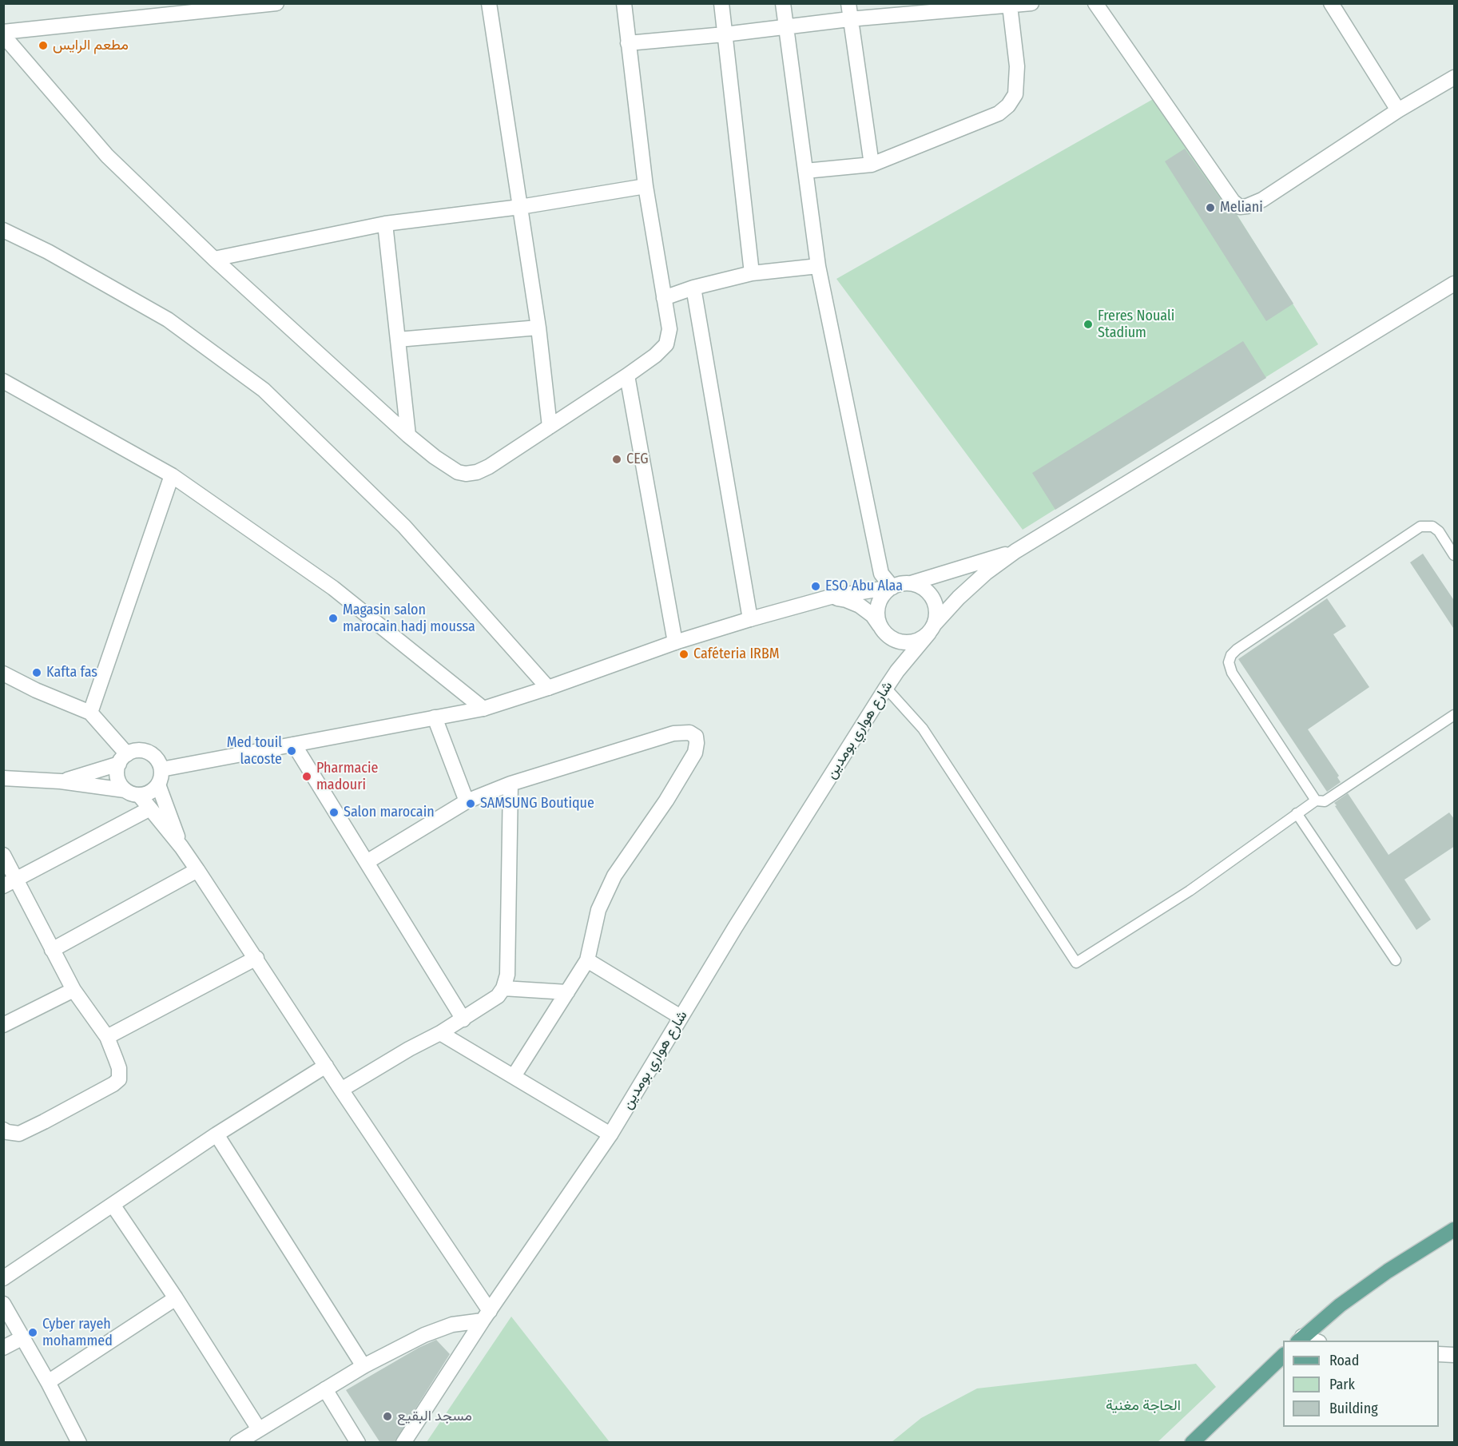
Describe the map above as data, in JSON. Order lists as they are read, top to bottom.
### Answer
{
  "streets": {
    "street": ["شارع هواري بومدين"]
  },
  "parks": ["الحاجة مغنية"],
  "places": [
    "مطعم الرايس",
    "Meliani",
    "Freres Nouali Stadium",
    "CEG",
    "ESO Abu Alaa",
    "Magasin salon marocain hadj moussa",
    "Caféteria IRBM",
    "Kafta fas",
    "Med touil lacoste",
    "Pharmacie madouri",
    "SAMSUNG Boutique",
    "Salon marocain",
    "Cyber rayeh mohammed",
    "مسجد البقيع"
  ],
  "legend": ["Road", "Park", "Building"]
}
